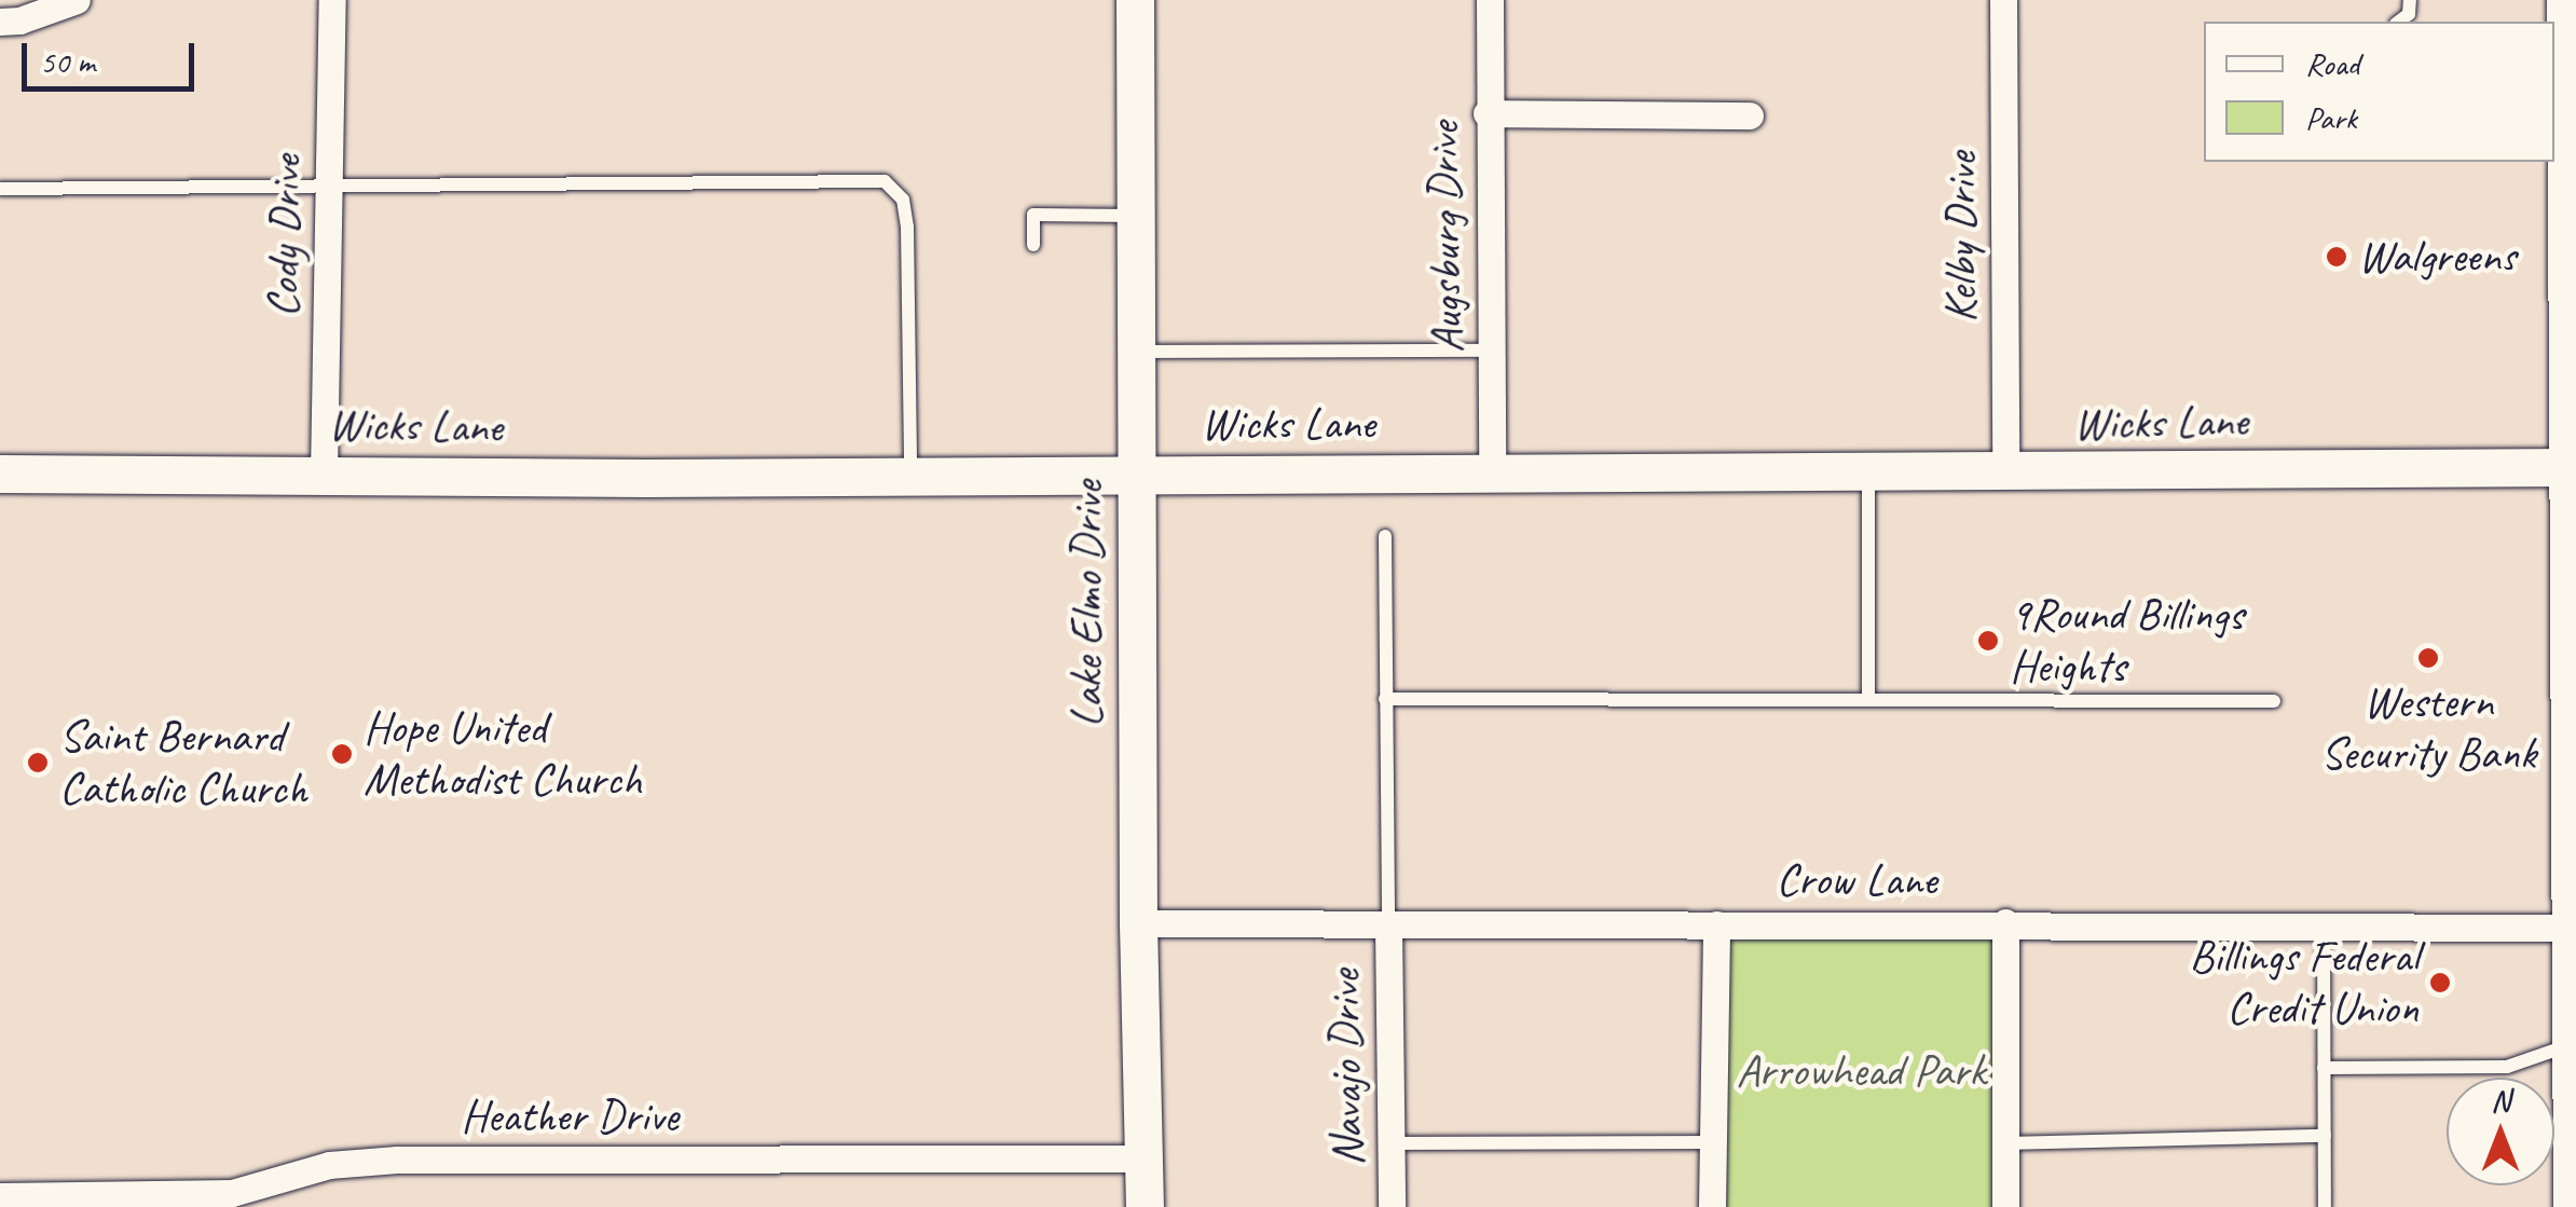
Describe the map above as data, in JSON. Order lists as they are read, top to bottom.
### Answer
{
  "streets": {
    "main road": ["Wicks Lane", "Lake Elmo Drive"],
    "street": [
      "Cody Drive",
      "Augsburg Drive",
      "Kelby Drive",
      "Crow Lane",
      "Navajo Drive",
      "Heather Drive"
    ]
  },
  "crossings": [
    ["Cody Drive", "Wicks Lane"],
    ["Augsburg Drive", "Wicks Lane"],
    ["Kelby Drive", "Wicks Lane"],
    ["Wicks Lane", "Lake Elmo Drive"],
    ["Lake Elmo Drive", "Crow Lane"],
    ["Lake Elmo Drive", "Heather Drive"],
    ["Crow Lane", "Navajo Drive"]
  ],
  "parks": ["Arrowhead Park"],
  "places": [
    "Walgreens",
    "9Round Billings Heights",
    "Western Security Bank",
    "Hope United Methodist Church",
    "Saint Bernard Catholic Church",
    "Billings Federal Credit Union"
  ],
  "legend": ["Road", "Park"],
  "scale_bar": "50 m",
  "north": "top"
}
